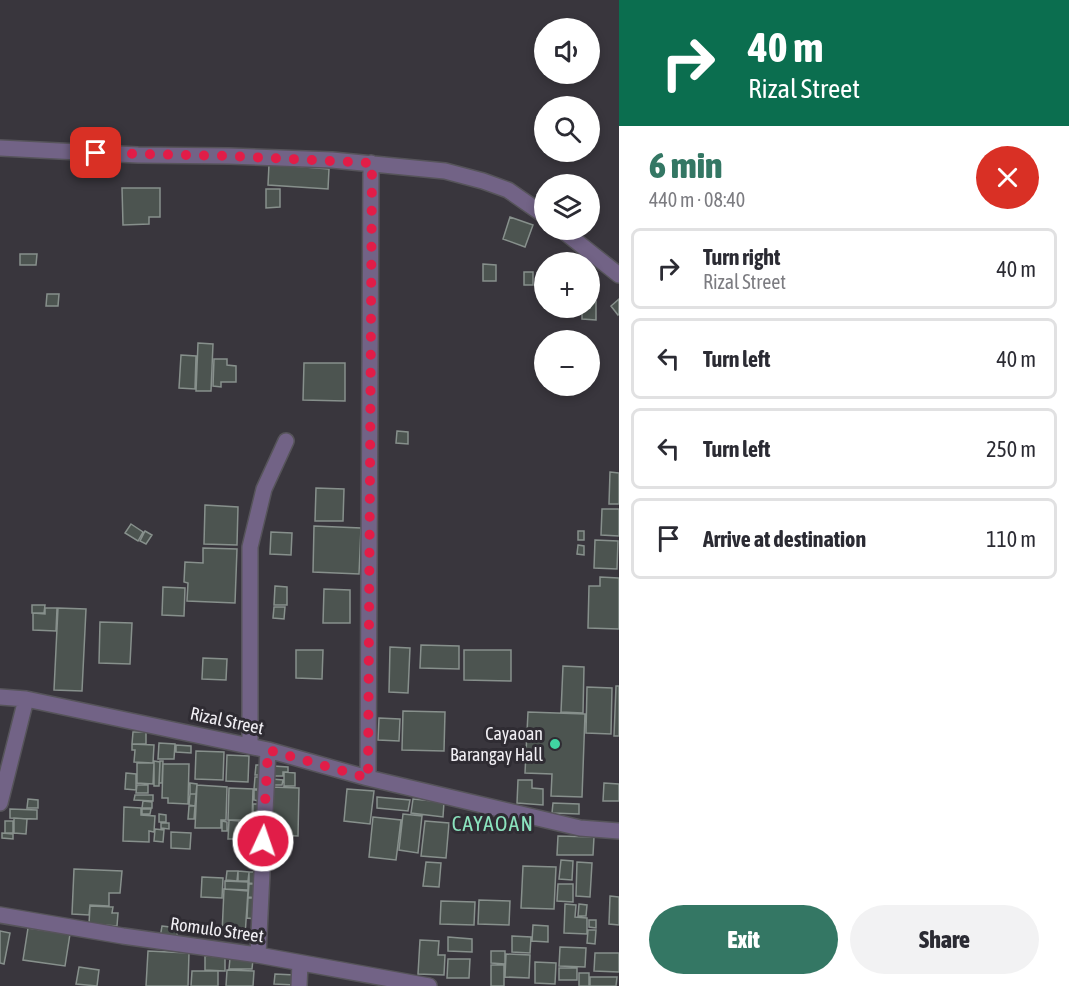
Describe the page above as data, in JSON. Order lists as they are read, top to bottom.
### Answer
{
  "streets": {
    "street": ["Rizal Street", "Romulo Street"]
  },
  "districts": ["CAYAOAN"],
  "places": ["Cayaoan Barangay Hall"],
  "page": {
    "turn": ["40 m", "Rizal Street"],
    "map_buttons": ["+", "−"],
    "heading": ["6 min", "440 m · 08:40"],
    "list": [
      {
        "name": "Turn right",
        "note": "Rizal Street",
        "value": "40 m"
      },
      {
        "name": "Turn left",
        "value": "40 m"
      },
      {
        "name": "Turn left",
        "value": "250 m"
      },
      {
        "name": "Arrive at destination",
        "value": "110 m"
      }
    ],
    "buttons": ["Exit", "Share"]
  }
}
